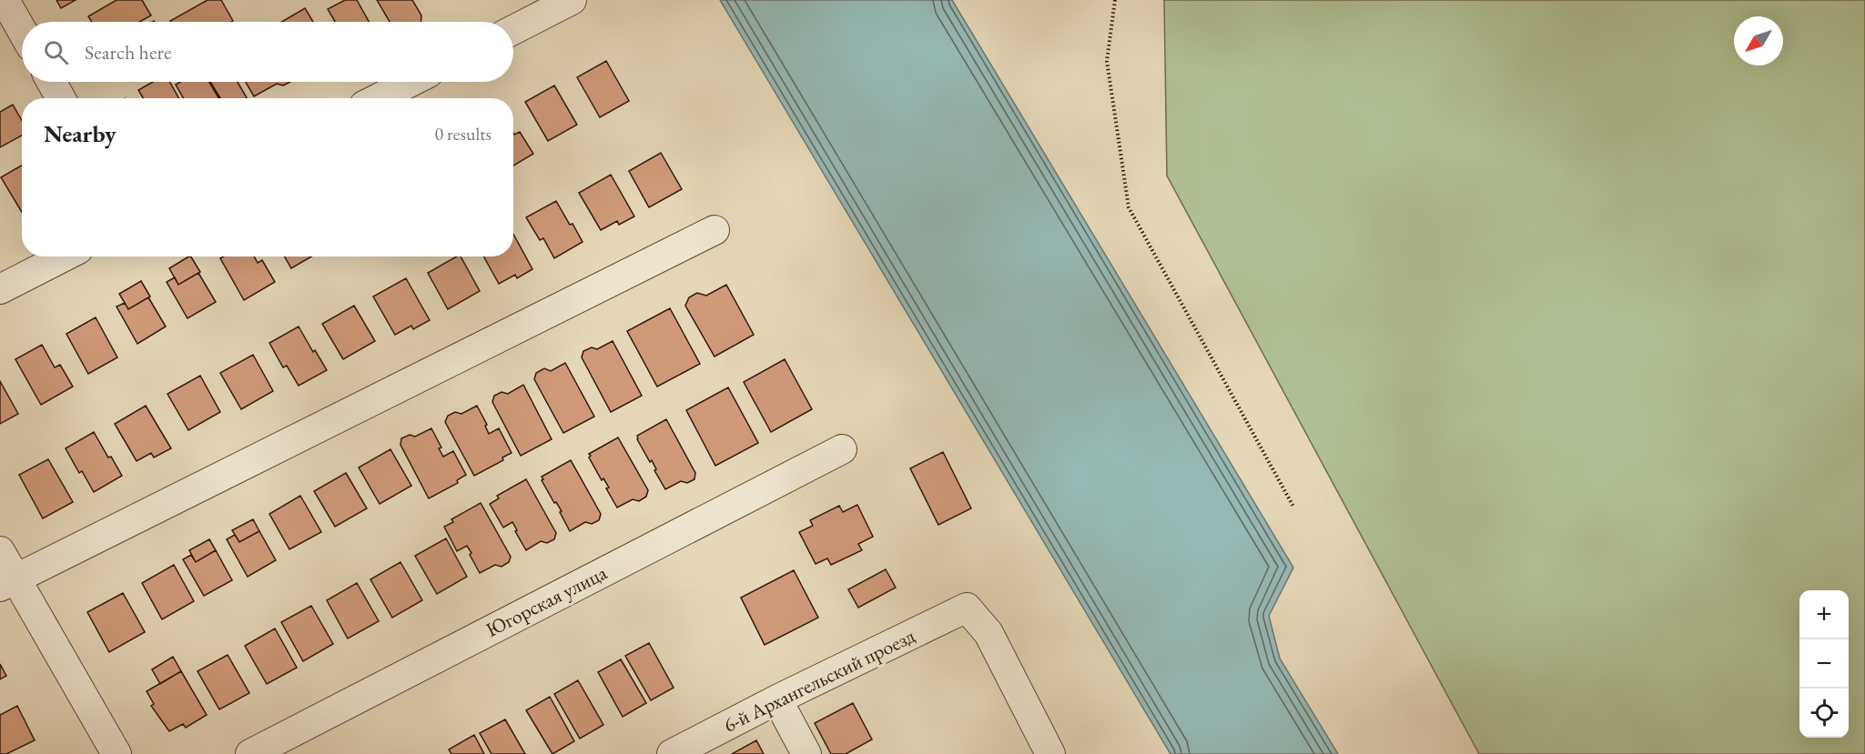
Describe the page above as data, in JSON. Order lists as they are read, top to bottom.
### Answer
{
  "streets": {
    "street": ["Югорская улица", "6-й Архангельский проезд"]
  },
  "north": "bottom left",
  "page": {
    "search": "Search here",
    "heading": ["Nearby", "0 results"],
    "map_buttons": ["+", "−"]
  }
}
